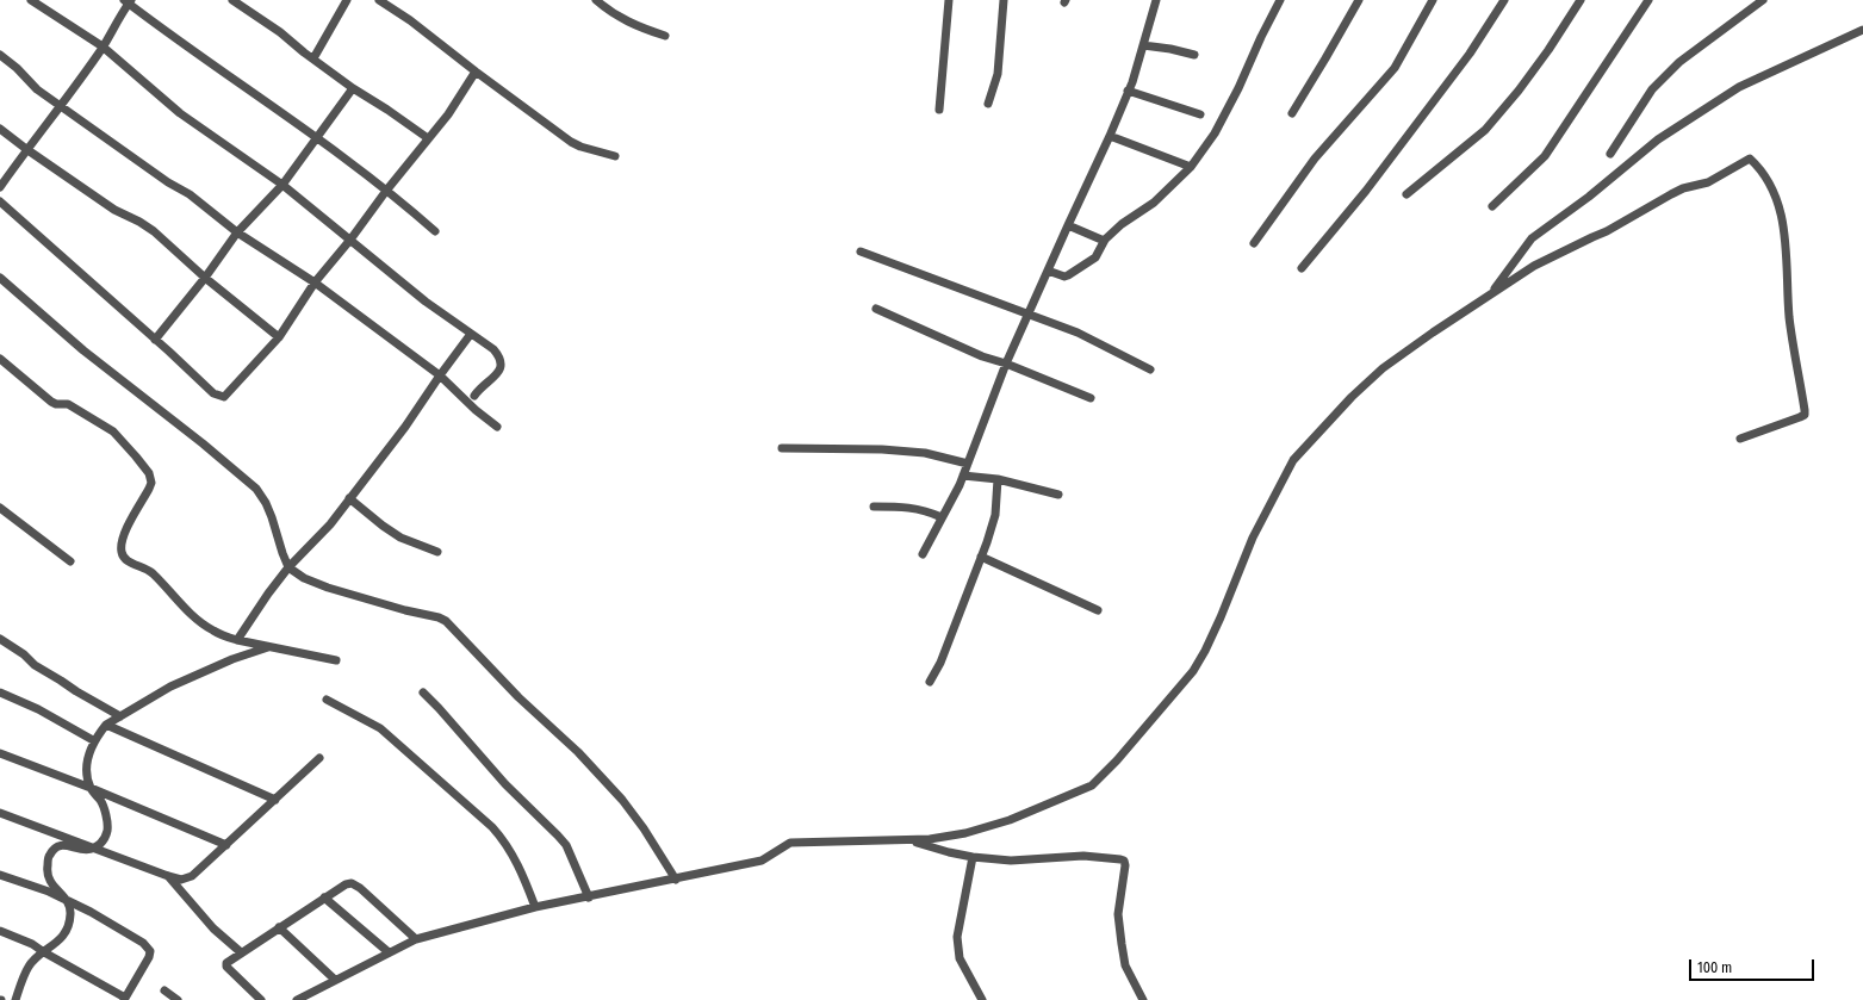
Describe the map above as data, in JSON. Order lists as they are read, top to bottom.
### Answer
{
  "scale_bar": "100 m"
}
